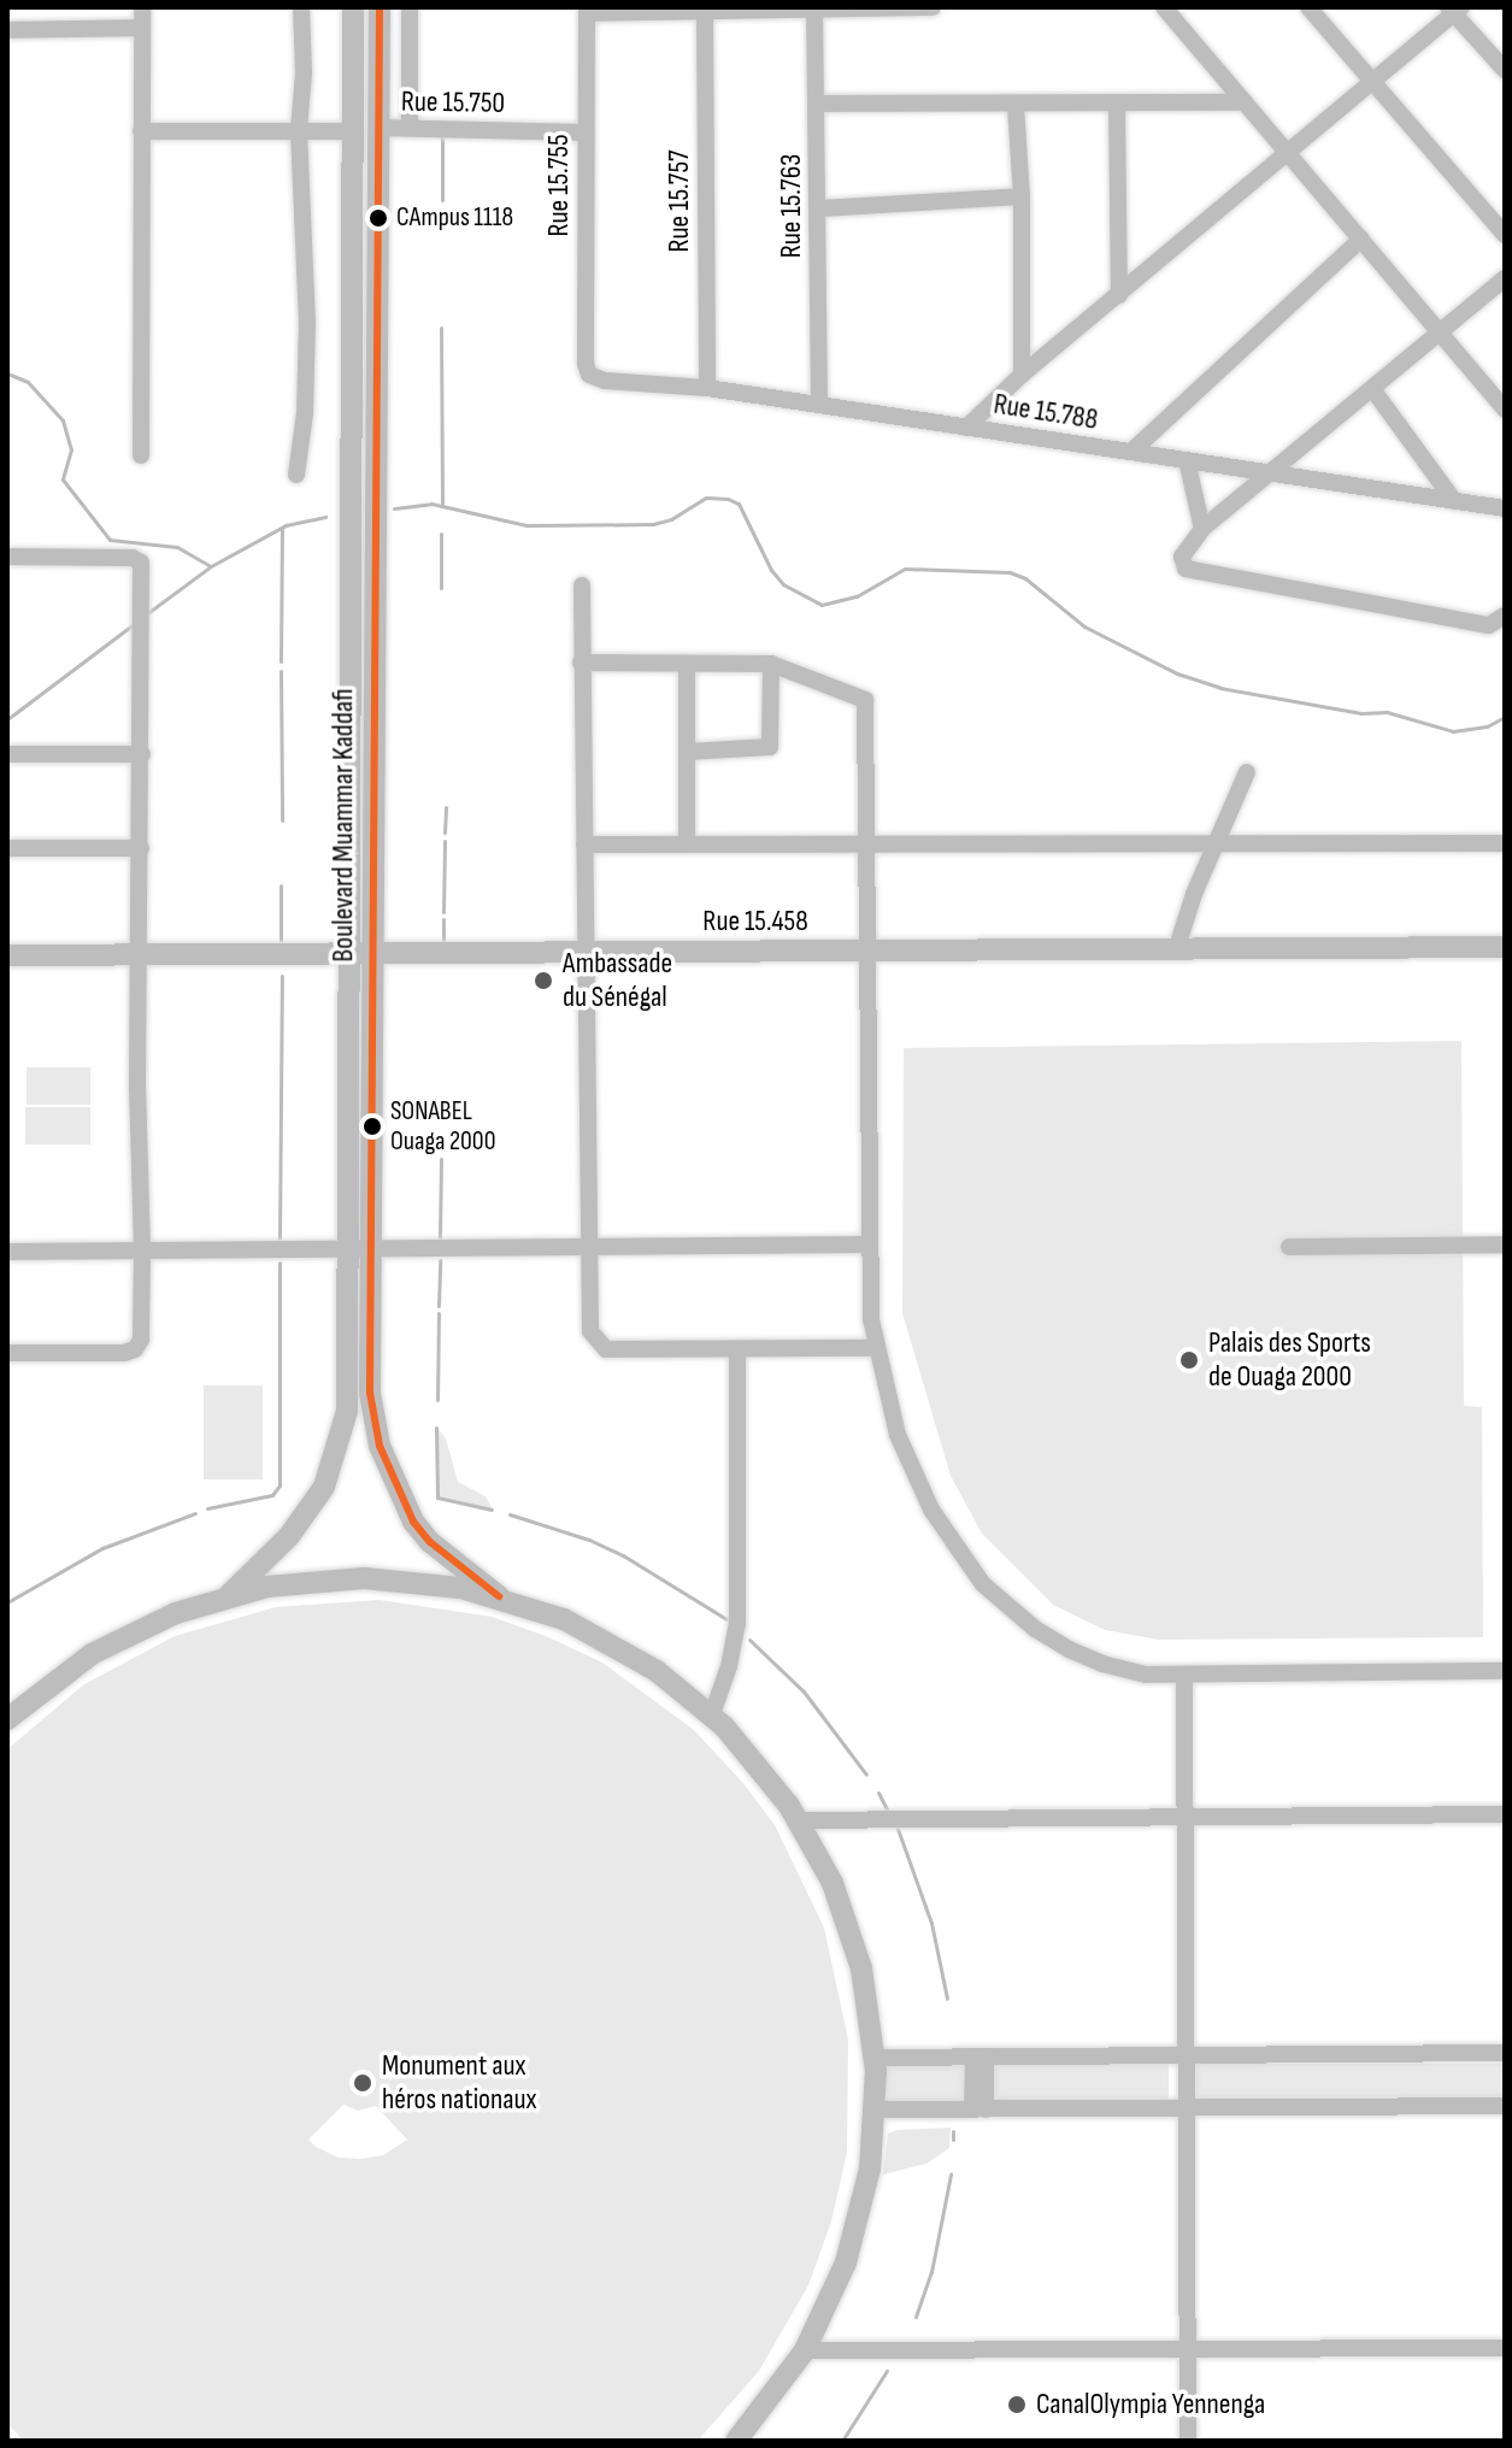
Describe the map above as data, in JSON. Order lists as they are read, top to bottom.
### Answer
{
  "streets": {
    "main road": ["Boulevard Muammar Kaddafi", "Rue 15.458"],
    "street": [
      "Rue 15.750",
      "Rue 15.755",
      "Rue 15.757",
      "Rue 15.763",
      "Rue 15.788"
    ]
  },
  "crossings": [
    ["Rue 15.750", "Rue 15.755"],
    ["Rue 15.750", "Boulevard Muammar Kaddafi"],
    ["Rue 15.755", "Rue 15.788"],
    ["Rue 15.757", "Rue 15.788"],
    ["Rue 15.763", "Rue 15.788"],
    ["Boulevard Muammar Kaddafi", "Rue 15.458"]
  ],
  "places": [
    "CAmpus 1118",
    "Ambassade du Sénégal",
    "SONABEL Ouaga 2000",
    "Palais des Sports de Ouaga 2000",
    "Monument aux héros nationaux",
    "CanalOlympia Yennenga"
  ]
}
